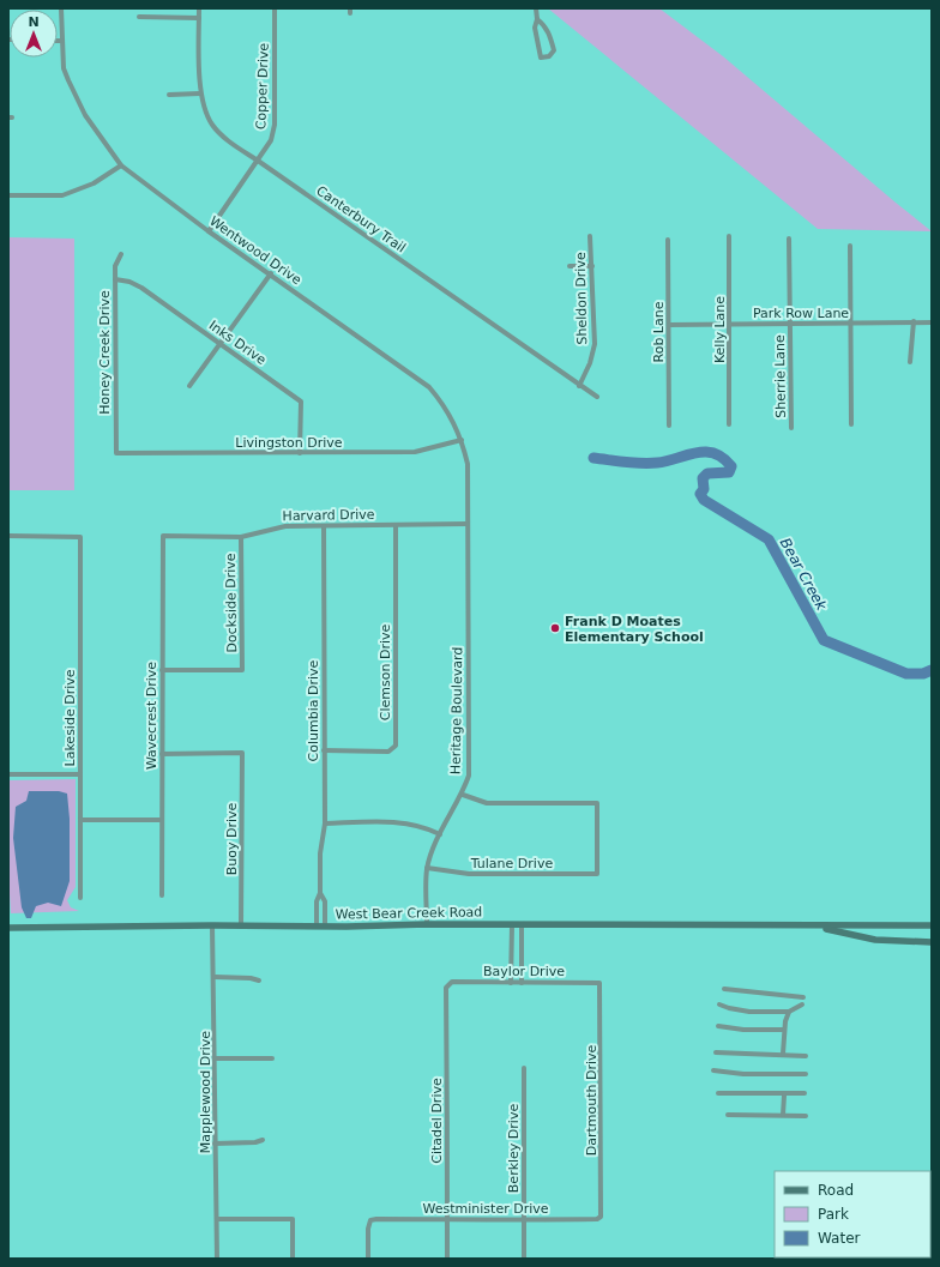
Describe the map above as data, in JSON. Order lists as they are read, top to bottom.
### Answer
{
  "streets": {
    "main road": ["West Bear Creek Road"],
    "street": [
      "Copper Drive",
      "Canterbury Trail",
      "Wentwood Drive",
      "Sheldon Drive",
      "Park Row Lane",
      "Kelly Lane",
      "Rob Lane",
      "Inks Drive",
      "Honey Creek Drive",
      "Sherrie Lane",
      "Livingston Drive",
      "Harvard Drive",
      "Dockside Drive",
      "Clemson Drive",
      "Columbia Drive",
      "Heritage Boulevard",
      "Wavecrest Drive",
      "Lakeside Drive",
      "Buoy Drive",
      "Tulane Drive",
      "Baylor Drive",
      "Mapplewood Drive",
      "Dartmouth Drive",
      "Citadel Drive",
      "Berkley Drive",
      "Westminister Drive"
    ]
  },
  "crossings": [
    ["Copper Drive", "Canterbury Trail"],
    ["Copper Drive", "Wentwood Drive"],
    ["Canterbury Trail", "Sheldon Drive"],
    ["Wentwood Drive", "Livingston Drive"],
    ["Wentwood Drive", "Heritage Boulevard"],
    ["Park Row Lane", "Kelly Lane"],
    ["Park Row Lane", "Rob Lane"],
    ["Park Row Lane", "Sherrie Lane"],
    ["Inks Drive", "Honey Creek Drive"],
    ["Inks Drive", "Livingston Drive"],
    ["Honey Creek Drive", "Livingston Drive"],
    ["Harvard Drive", "Dockside Drive"],
    ["Harvard Drive", "Clemson Drive"],
    ["Harvard Drive", "Columbia Drive"],
    ["Harvard Drive", "Heritage Boulevard"],
    ["Harvard Drive", "Wavecrest Drive"],
    ["Dockside Drive", "Wavecrest Drive"],
    ["Clemson Drive", "Columbia Drive"],
    ["Columbia Drive", "West Bear Creek Road"],
    ["Heritage Boulevard", "Tulane Drive"],
    ["Heritage Boulevard", "West Bear Creek Road"],
    ["Wavecrest Drive", "Buoy Drive"],
    ["Buoy Drive", "West Bear Creek Road"],
    ["West Bear Creek Road", "Mapplewood Drive"],
    ["Baylor Drive", "Dartmouth Drive"],
    ["Baylor Drive", "Citadel Drive"],
    ["Dartmouth Drive", "Westminister Drive"],
    ["Citadel Drive", "Westminister Drive"],
    ["Berkley Drive", "Westminister Drive"]
  ],
  "water": ["Bear Creek"],
  "places": ["Frank D Moates Elementary School"],
  "legend": ["Road", "Park", "Water"],
  "north": "top"
}
